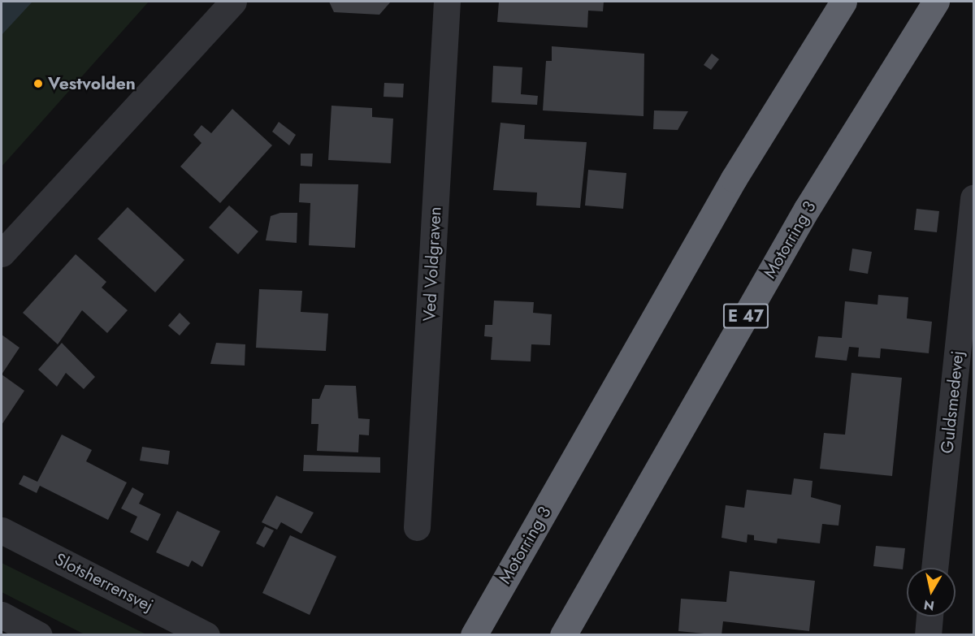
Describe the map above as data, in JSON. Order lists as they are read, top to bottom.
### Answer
{
  "streets": {
    "highway": ["Motorring 3", "E 47"],
    "street": ["Ved Voldgraven", "Guldsmedevej", "Slotsherrensvej"]
  },
  "places": ["Vestvolden"],
  "north": "bottom"
}
